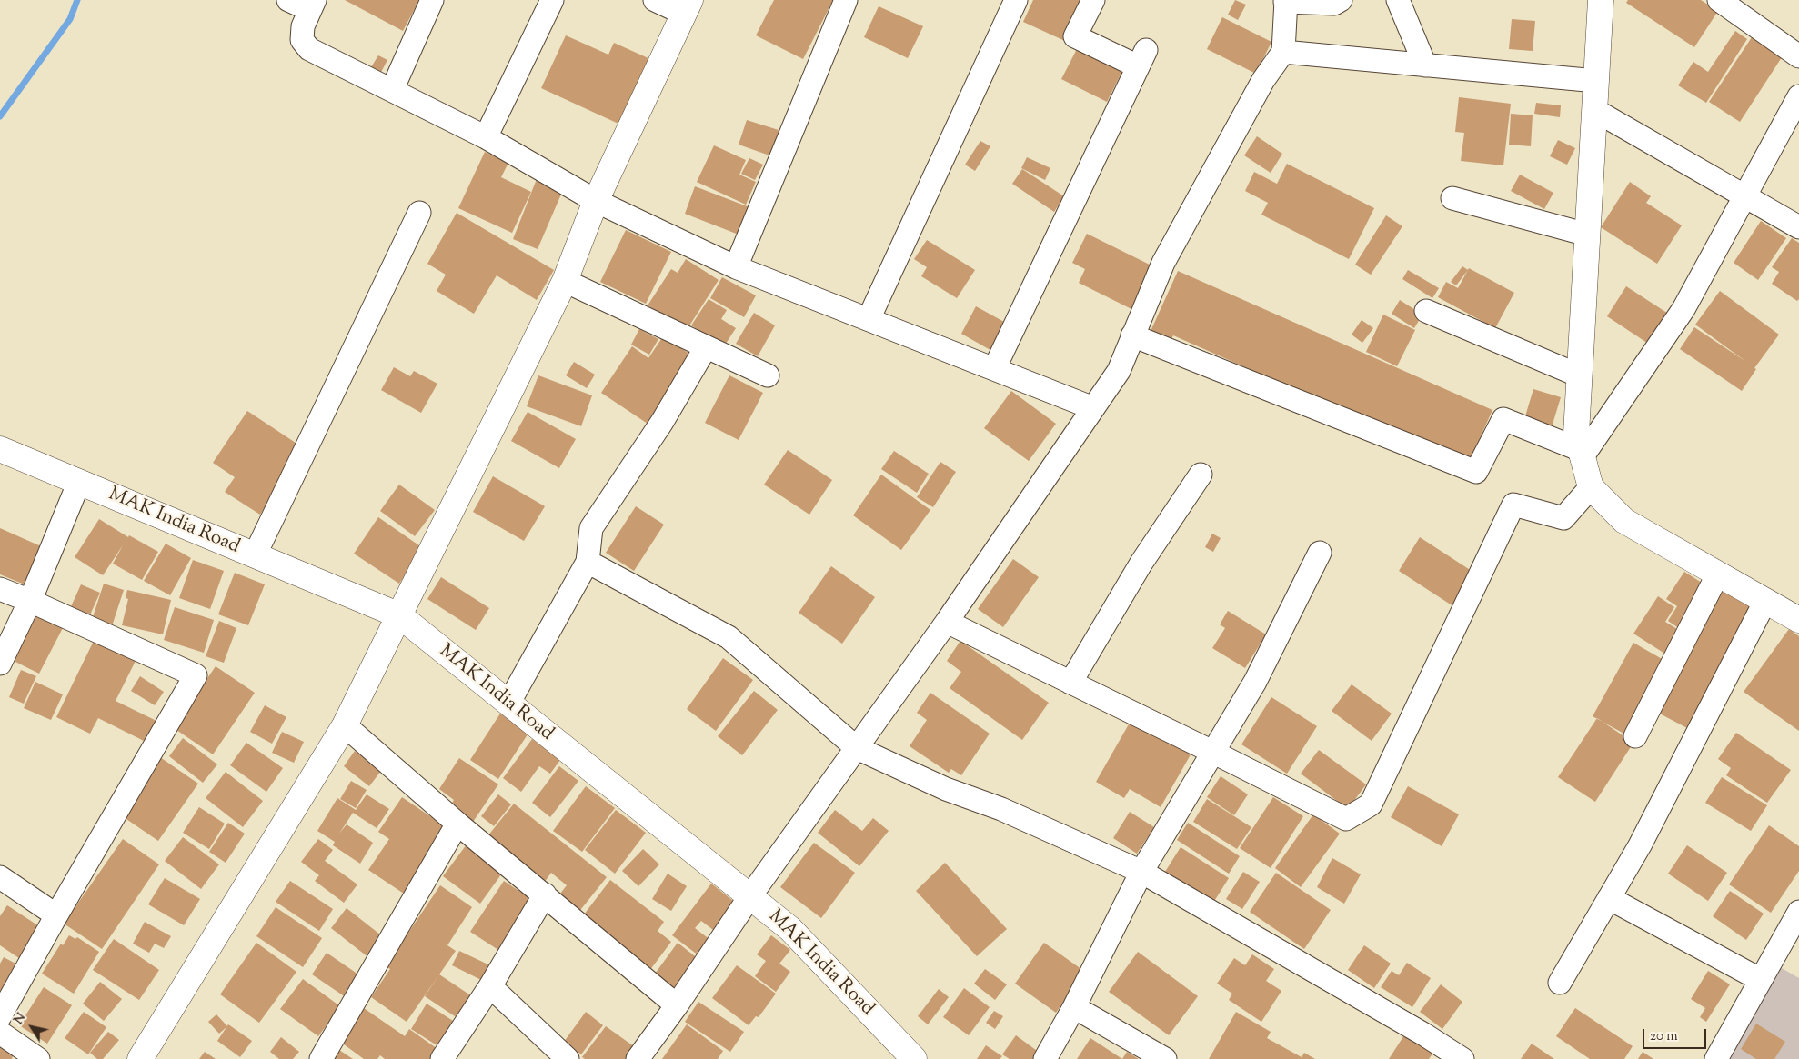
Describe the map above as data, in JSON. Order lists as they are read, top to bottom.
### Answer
{
  "streets": {
    "street": ["MAK India Road"]
  },
  "scale_bar": "20 m",
  "north": "top left"
}
